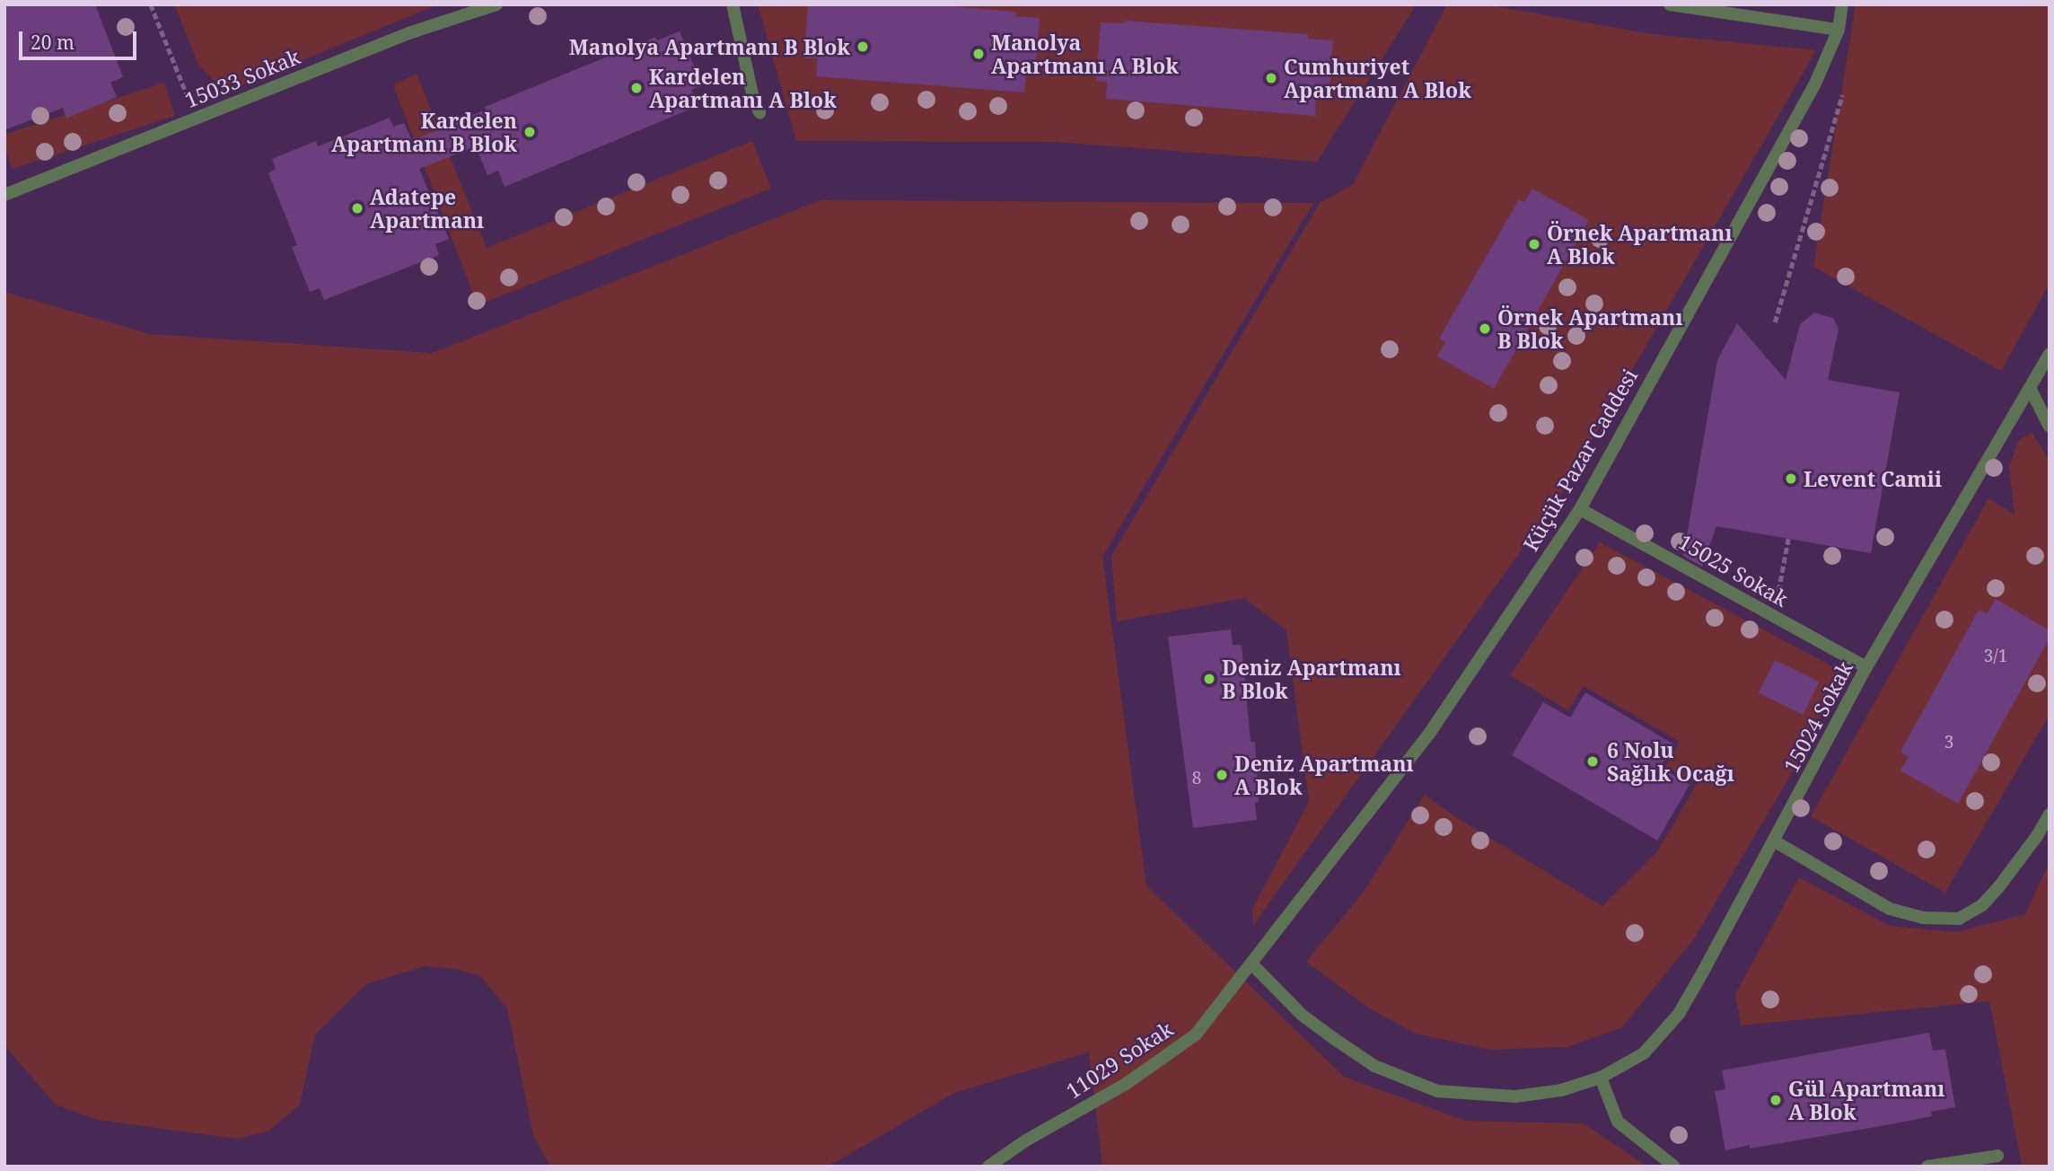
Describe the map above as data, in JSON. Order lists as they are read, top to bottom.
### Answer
{
  "streets": {
    "lane": [
      "15033 Sokak",
      "Küçük Pazar Caddesi",
      "15025 Sokak",
      "15024 Sokak",
      "11029 Sokak"
    ]
  },
  "crossings": [
    ["Küçük Pazar Caddesi", "15025 Sokak"],
    ["Küçük Pazar Caddesi", "15024 Sokak"],
    ["Küçük Pazar Caddesi", "11029 Sokak"],
    ["15025 Sokak", "15024 Sokak"],
    ["15024 Sokak", "11029 Sokak"]
  ],
  "places": [
    "Manolya Apartmanı B Blok",
    "Manolya Apartmanı A Blok",
    "Cumhuriyet Apartmanı A Blok",
    "Kardelen Apartmanı A Blok",
    "Kardelen Apartmanı B Blok",
    "Adatepe Apartmanı",
    "Örnek Apartmanı A Blok",
    "Örnek Apartmanı B Blok",
    "Levent Camii",
    "Deniz Apartmanı B Blok",
    "6 Nolu Sağlık Ocağı",
    "Deniz Apartmanı A Blok",
    "Gül Apartmanı A Blok"
  ],
  "house_numbers": ["3/1", "3", "8"],
  "scale_bar": "20 m"
}
